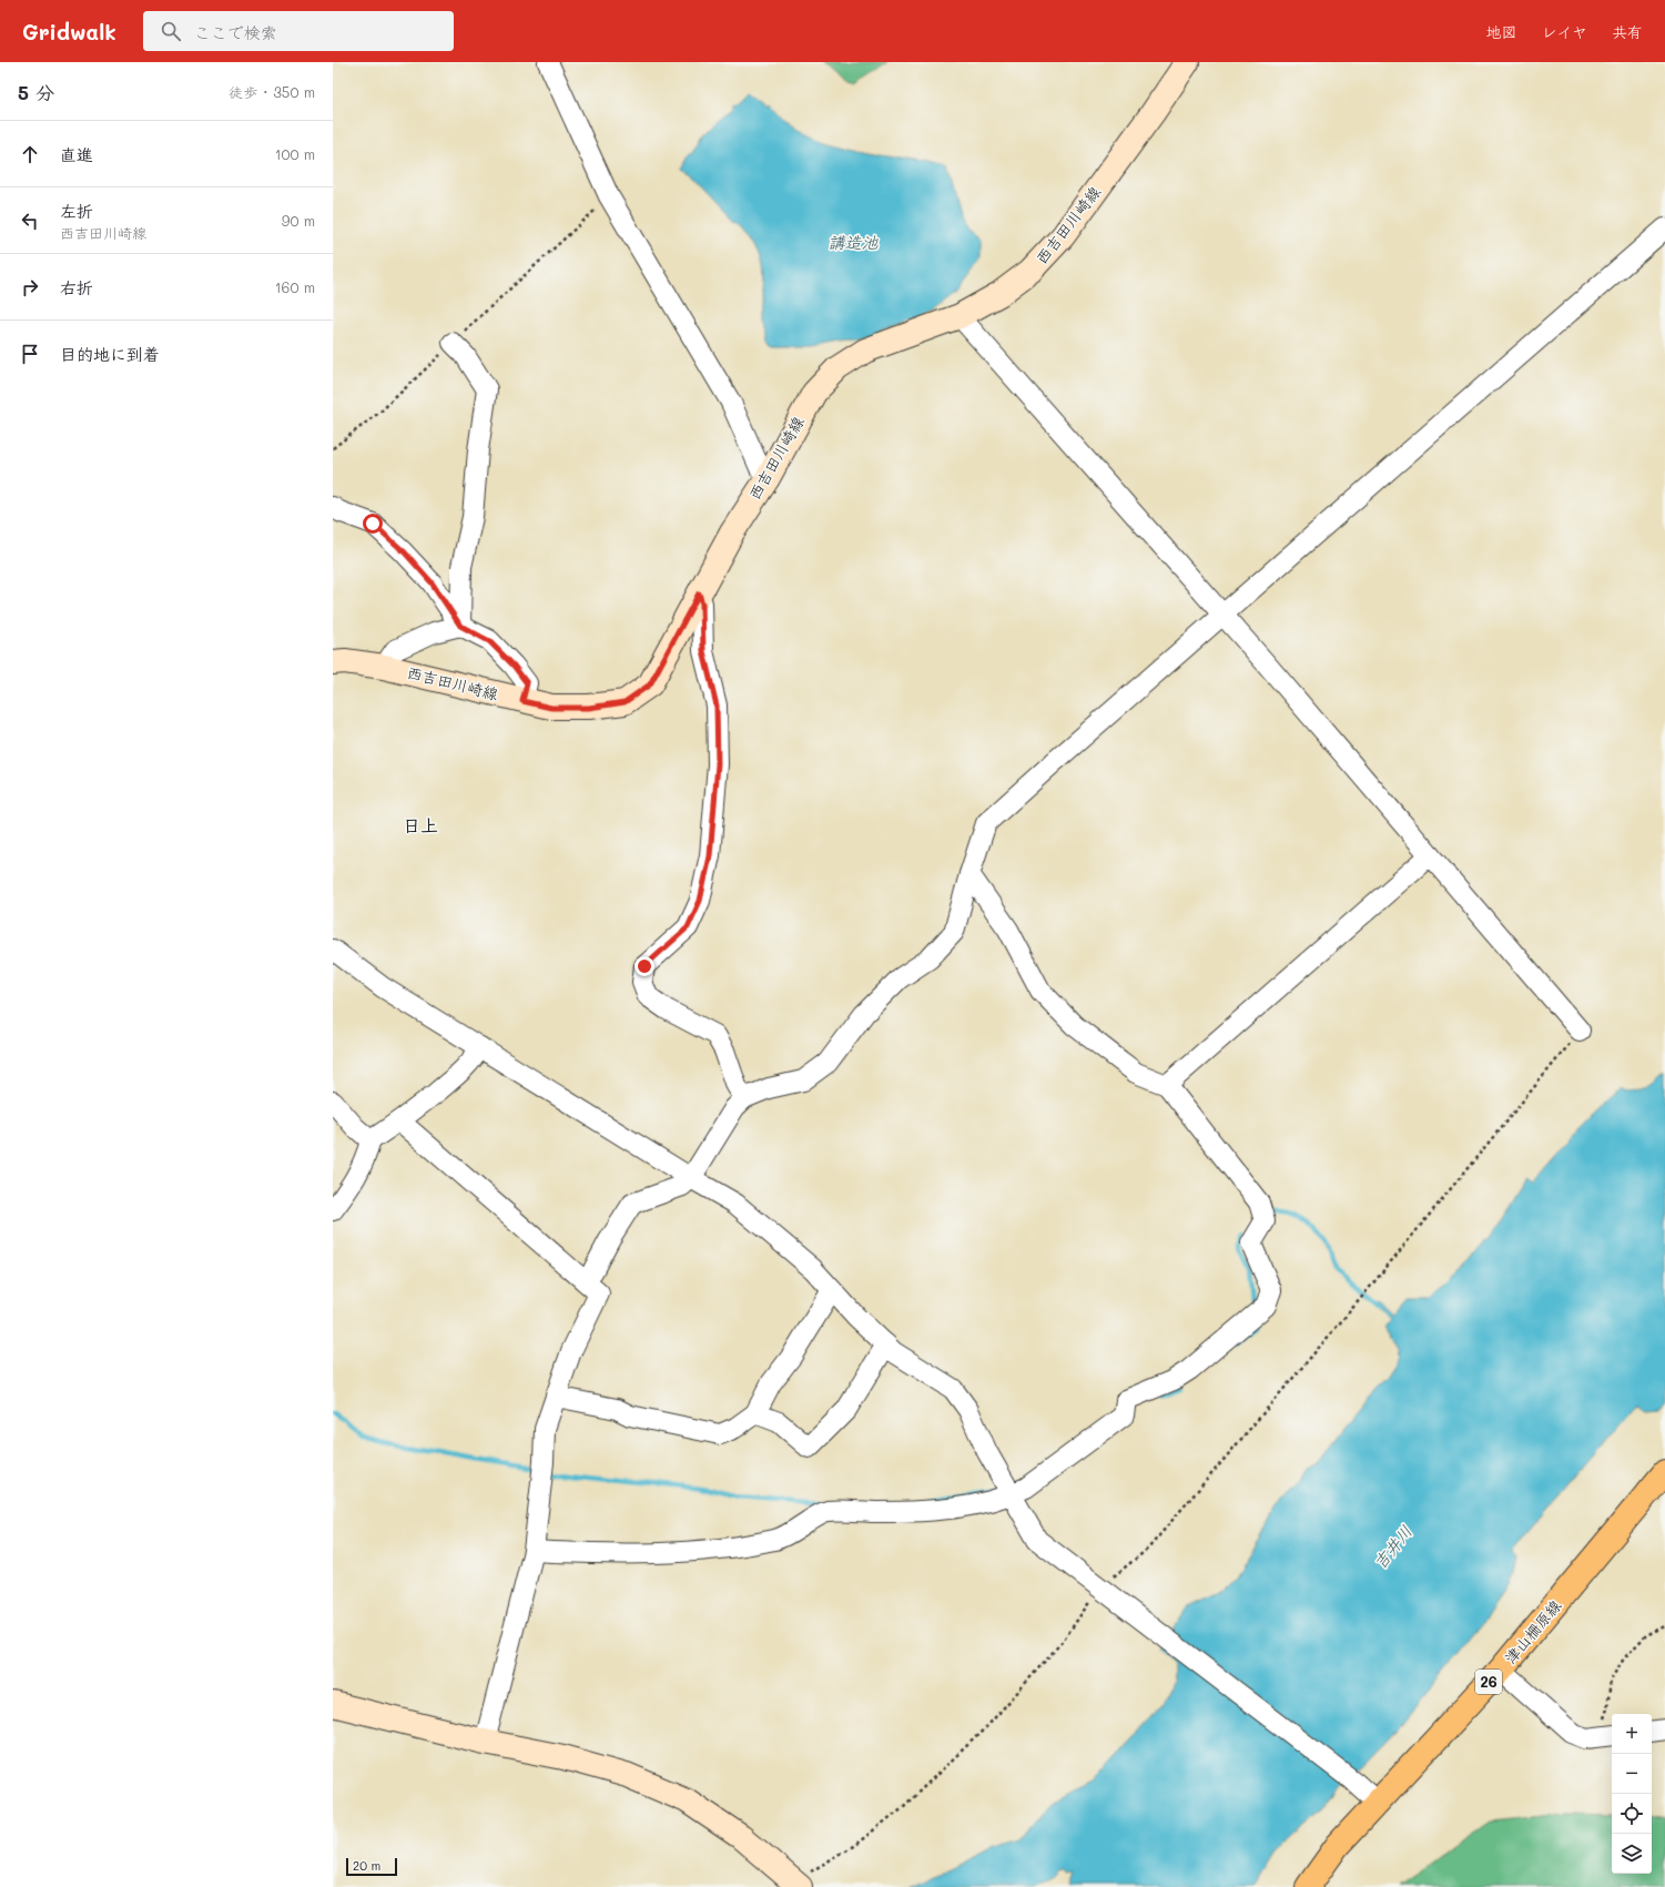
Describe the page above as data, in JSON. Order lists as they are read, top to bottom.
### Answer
{
  "streets": {
    "main road": ["西吉田川崎線", "津山柵原線", "26"]
  },
  "districts": ["日上"],
  "water": ["講造池", "吉井川"],
  "scale_bar": "20 m",
  "page": {
    "header": "Gridwalk",
    "search": "ここで検索",
    "nav": ["地図", "レイヤ", "共有"],
    "heading": ["5 分", "徒歩 · 350 m"],
    "list": [
      ["直進", "100 m"],
      ["左折", "西吉田川崎線", "90 m"],
      ["右折", "160 m"],
      "目的地に到着"
    ],
    "map_buttons": ["+", "−"],
    "scale": "20 m"
  }
}
